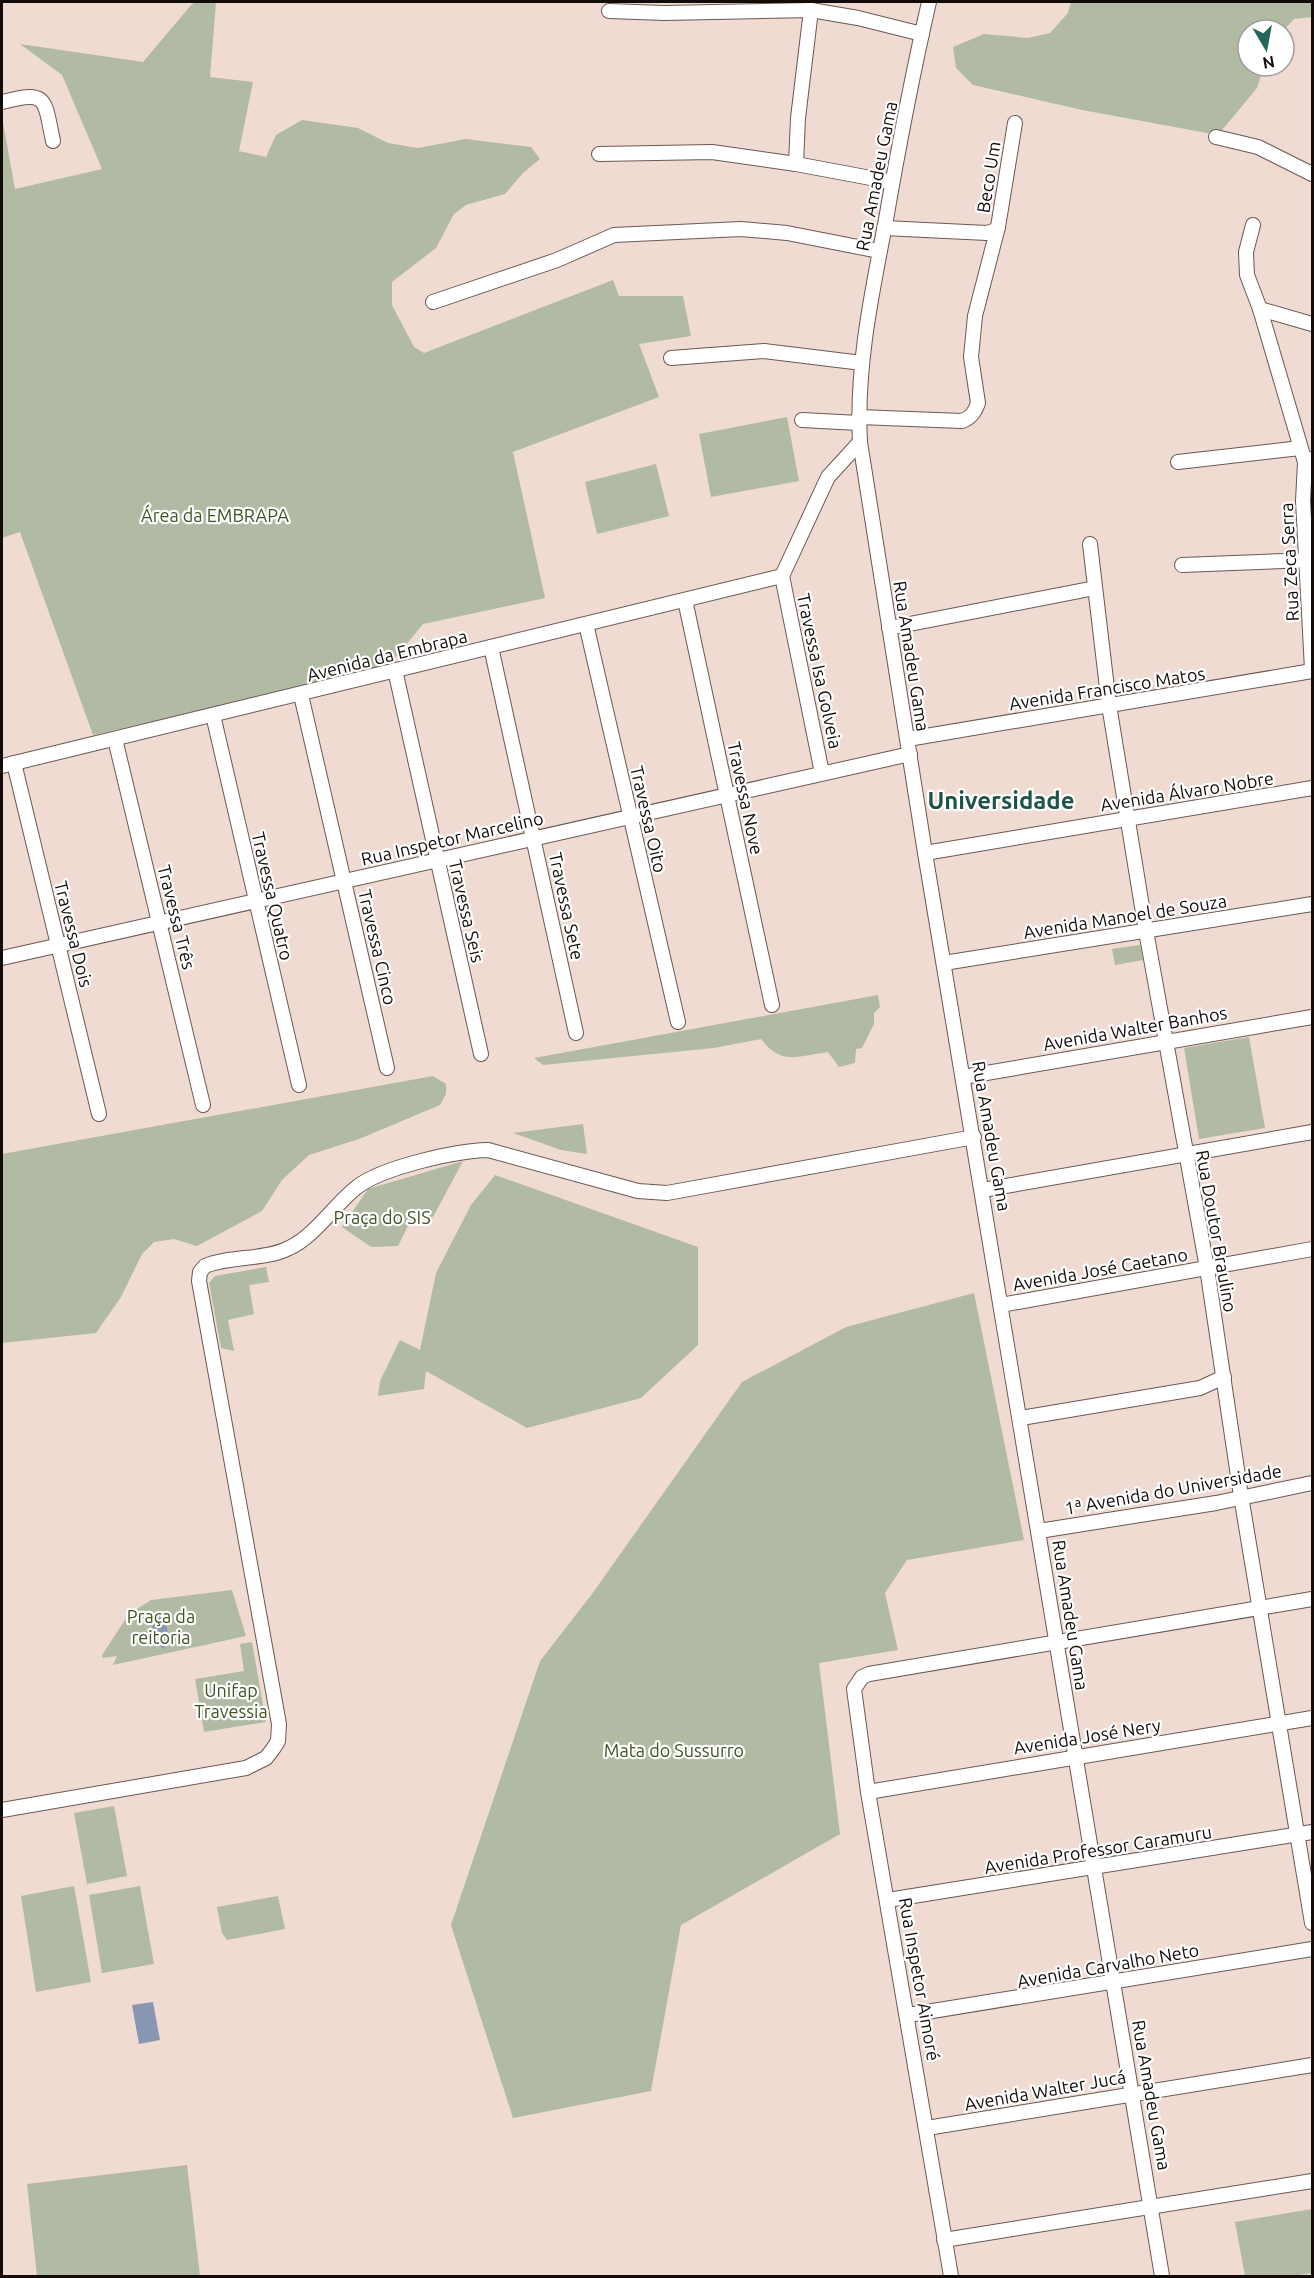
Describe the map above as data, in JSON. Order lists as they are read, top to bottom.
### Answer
{
  "streets": {
    "street": [
      "Rua Amadeu Gama",
      "Beco Um",
      "Rua Zeca Serra",
      "Avenida da Embrapa",
      "Travessa Isa Golveia",
      "Avenida Francisco Matos",
      "Avenida Álvaro Nobre",
      "Travessa Nove",
      "Travessa Oito",
      "Rua Inspetor Marcelino",
      "Travessa Quatro",
      "Travessa Sete",
      "Travessa Seis",
      "Avenida Manoel de Souza",
      "Travessa Três",
      "Travessa Dois",
      "Travessa Cinco",
      "Avenida Walter Banhos",
      "Rua Doutor Braulino",
      "Avenida José Caetano",
      "1ª Avenida do Universidade",
      "Avenida José Nery",
      "Avenida Professor Caramuru",
      "Avenida Carvalho Neto",
      "Rua Inspetor Aimoré",
      "Avenida Walter Jucá"
    ]
  },
  "crossings": [
    ["Rua Amadeu Gama", "Beco Um"],
    ["Rua Amadeu Gama", "Avenida Francisco Matos"],
    ["Rua Amadeu Gama", "Avenida Álvaro Nobre"],
    ["Rua Amadeu Gama", "Rua Inspetor Marcelino"],
    ["Rua Amadeu Gama", "Avenida Manoel de Souza"],
    ["Rua Amadeu Gama", "Avenida Walter Banhos"],
    ["Rua Amadeu Gama", "Avenida José Caetano"],
    ["Rua Amadeu Gama", "1ª Avenida do Universidade"],
    ["Rua Amadeu Gama", "Avenida José Nery"],
    ["Rua Amadeu Gama", "Avenida Professor Caramuru"],
    ["Rua Amadeu Gama", "Avenida Carvalho Neto"],
    ["Rua Amadeu Gama", "Rua Inspetor Aimoré"],
    ["Rua Amadeu Gama", "Avenida Walter Jucá"],
    ["Rua Zeca Serra", "Avenida Francisco Matos"],
    ["Avenida da Embrapa", "Travessa Isa Golveia"],
    ["Avenida da Embrapa", "Travessa Nove"],
    ["Avenida da Embrapa", "Travessa Oito"],
    ["Avenida da Embrapa", "Travessa Quatro"],
    ["Avenida da Embrapa", "Travessa Sete"],
    ["Avenida da Embrapa", "Travessa Seis"],
    ["Avenida da Embrapa", "Travessa Três"],
    ["Avenida da Embrapa", "Travessa Dois"],
    ["Avenida da Embrapa", "Travessa Cinco"],
    ["Travessa Isa Golveia", "Rua Inspetor Marcelino"],
    ["Avenida Francisco Matos", "Rua Doutor Braulino"],
    ["Avenida Álvaro Nobre", "Rua Doutor Braulino"],
    ["Travessa Nove", "Rua Inspetor Marcelino"],
    ["Travessa Oito", "Rua Inspetor Marcelino"],
    ["Rua Inspetor Marcelino", "Travessa Quatro"],
    ["Rua Inspetor Marcelino", "Travessa Sete"],
    ["Rua Inspetor Marcelino", "Travessa Seis"],
    ["Rua Inspetor Marcelino", "Travessa Três"],
    ["Rua Inspetor Marcelino", "Travessa Dois"],
    ["Rua Inspetor Marcelino", "Travessa Cinco"],
    ["Avenida Manoel de Souza", "Rua Doutor Braulino"],
    ["Avenida Walter Banhos", "Rua Doutor Braulino"],
    ["Rua Doutor Braulino", "Avenida José Caetano"],
    ["Rua Doutor Braulino", "1ª Avenida do Universidade"],
    ["Rua Doutor Braulino", "Avenida José Nery"],
    ["Rua Doutor Braulino", "Avenida Professor Caramuru"],
    ["Avenida José Nery", "Rua Inspetor Aimoré"],
    ["Avenida Professor Caramuru", "Rua Inspetor Aimoré"],
    ["Avenida Carvalho Neto", "Rua Inspetor Aimoré"],
    ["Rua Inspetor Aimoré", "Avenida Walter Jucá"]
  ],
  "districts": ["Universidade"],
  "parks": [
    "Área da EMBRAPA",
    "Praça do SIS",
    "Praça da reitoria",
    "Unifap Travessia",
    "Mata do Sussurro"
  ],
  "north": "bottom"
}
